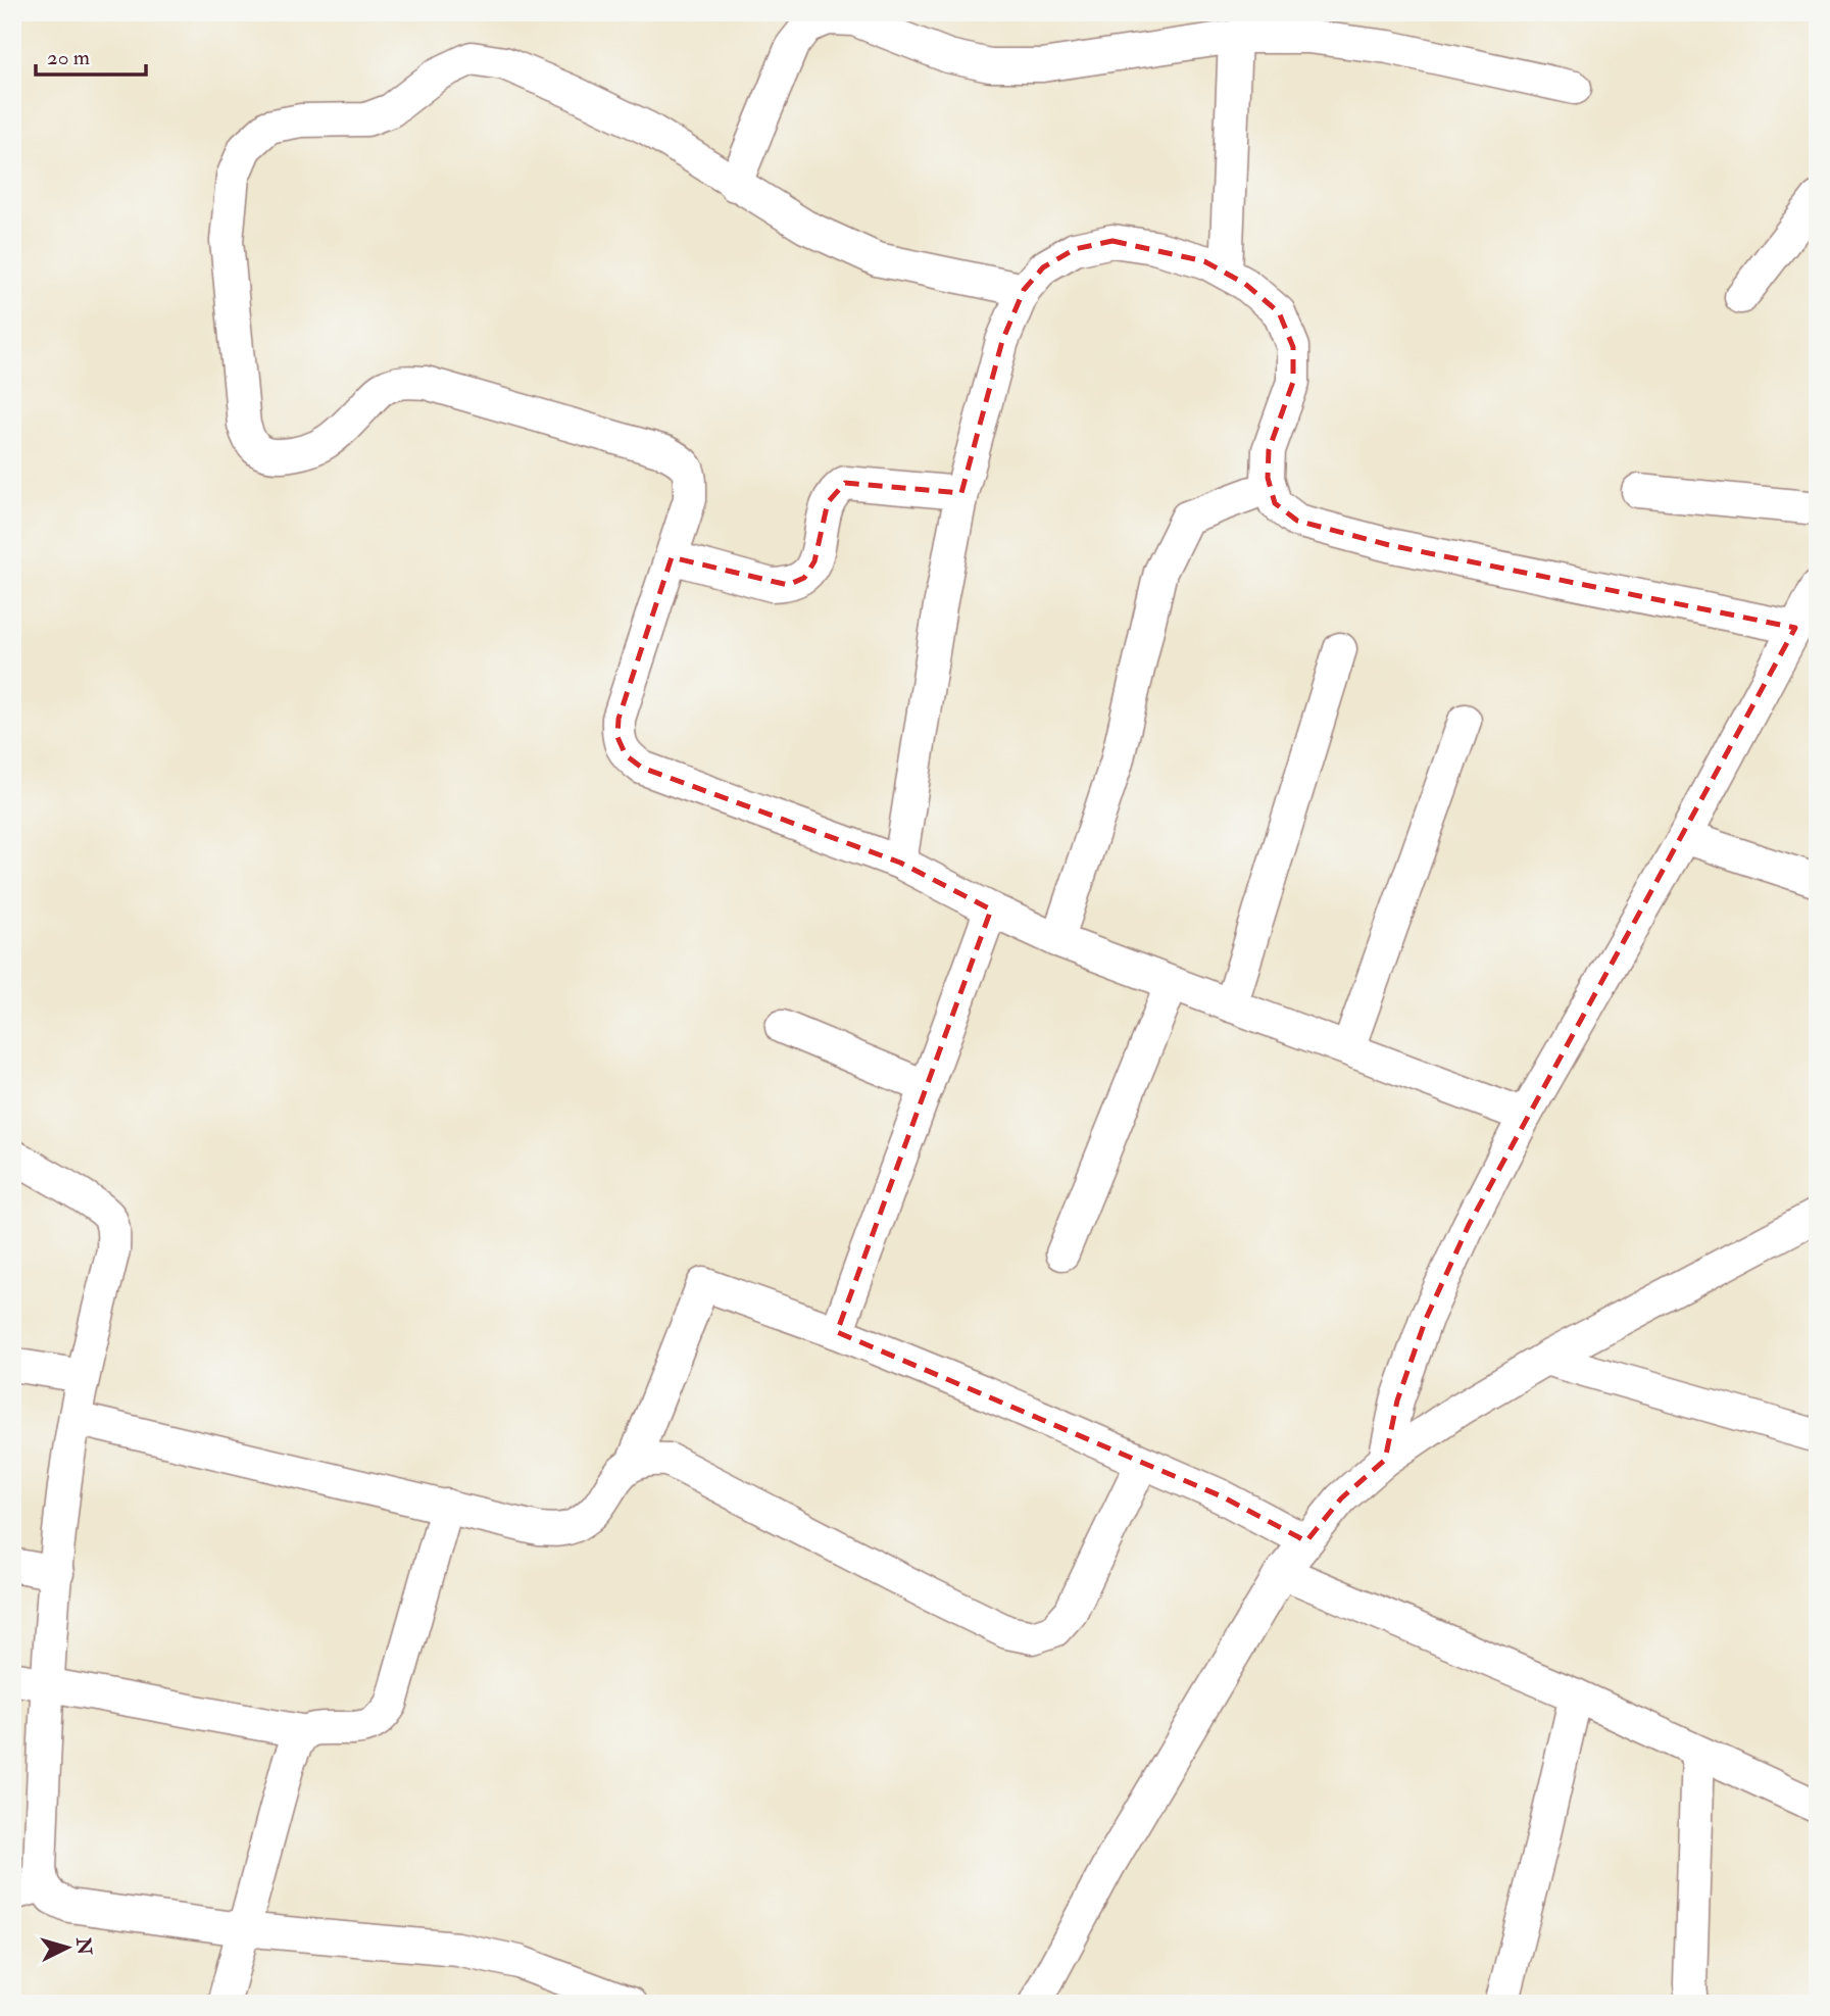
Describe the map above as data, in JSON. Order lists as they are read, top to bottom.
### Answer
{
  "scale_bar": "20 m",
  "north": "right"
}
